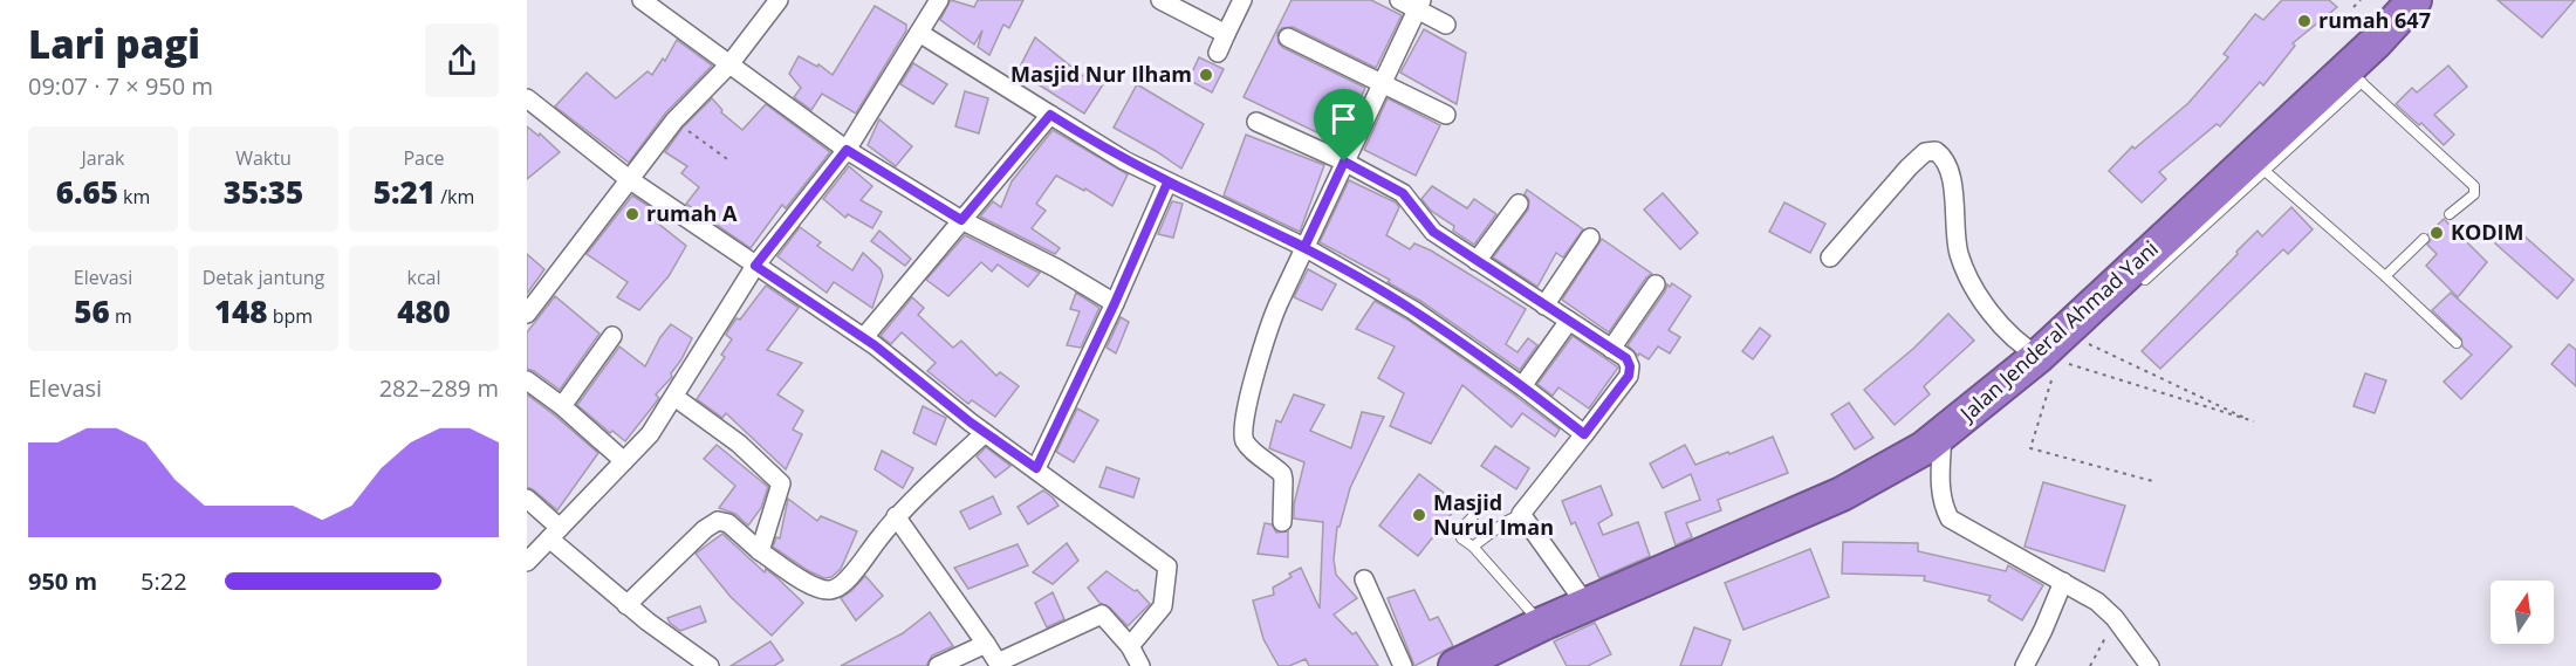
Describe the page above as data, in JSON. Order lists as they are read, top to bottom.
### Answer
{
  "streets": {
    "highway": ["Jalan Jenderal Ahmad Yani"]
  },
  "places": [
    "rumah 647",
    "Masjid Nur Ilham",
    "rumah A",
    "KODIM",
    "Masjid Nurul Iman"
  ],
  "north": "top",
  "page": {
    "heading": ["Lari pagi", "09:07 · 7 × 950 m"],
    "stats": [
      ["Jarak", "6.65 km"],
      ["Waktu", "35:35"],
      ["Pace", "5:21 /km"],
      ["Elevasi", "56 m"],
      ["Detak jantung", "148 bpm"],
      ["kcal", "480"]
    ],
    "chart": ["Elevasi", "282–289 m"],
    "list": [
      {
        "name": "950 m",
        "note": "5:22"
      }
    ]
  }
}
